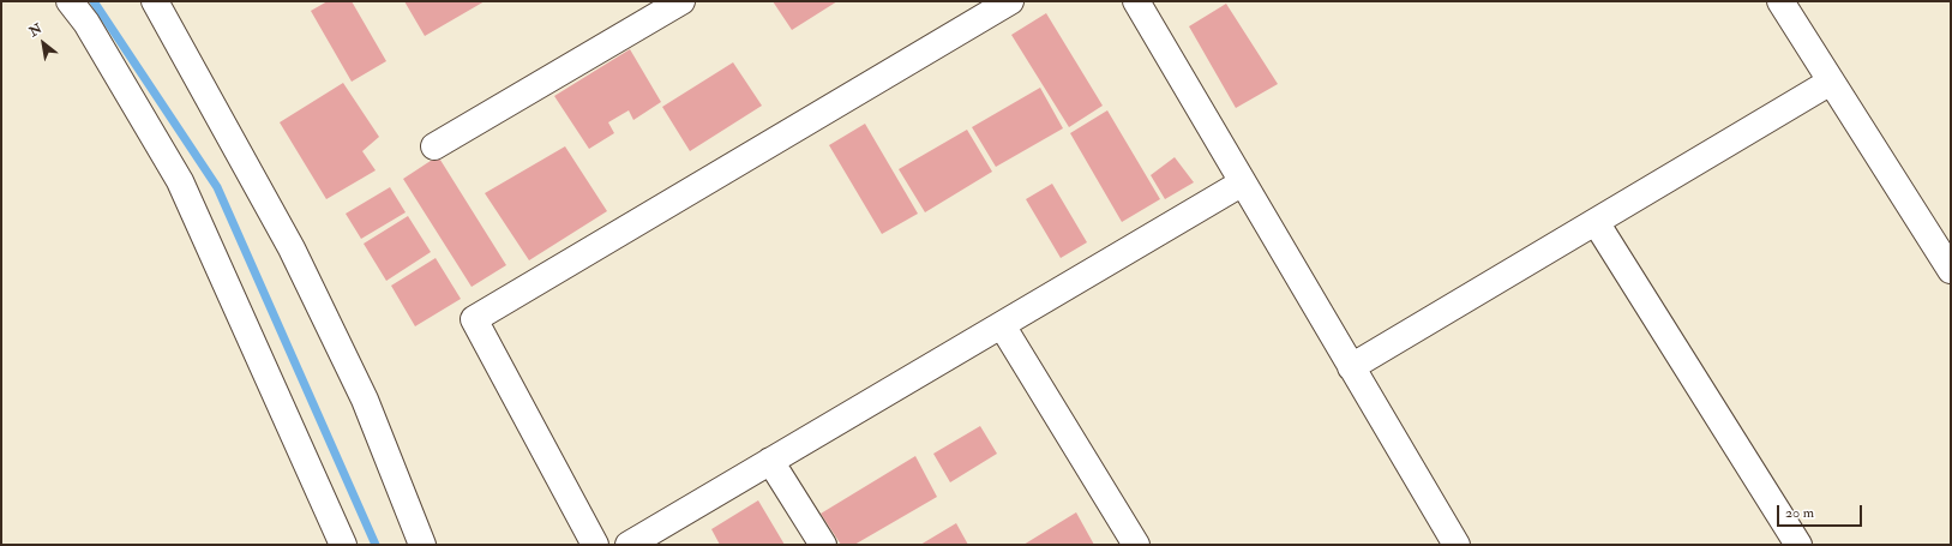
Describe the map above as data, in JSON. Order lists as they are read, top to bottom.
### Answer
{
  "scale_bar": "20 m",
  "north": "top left"
}
